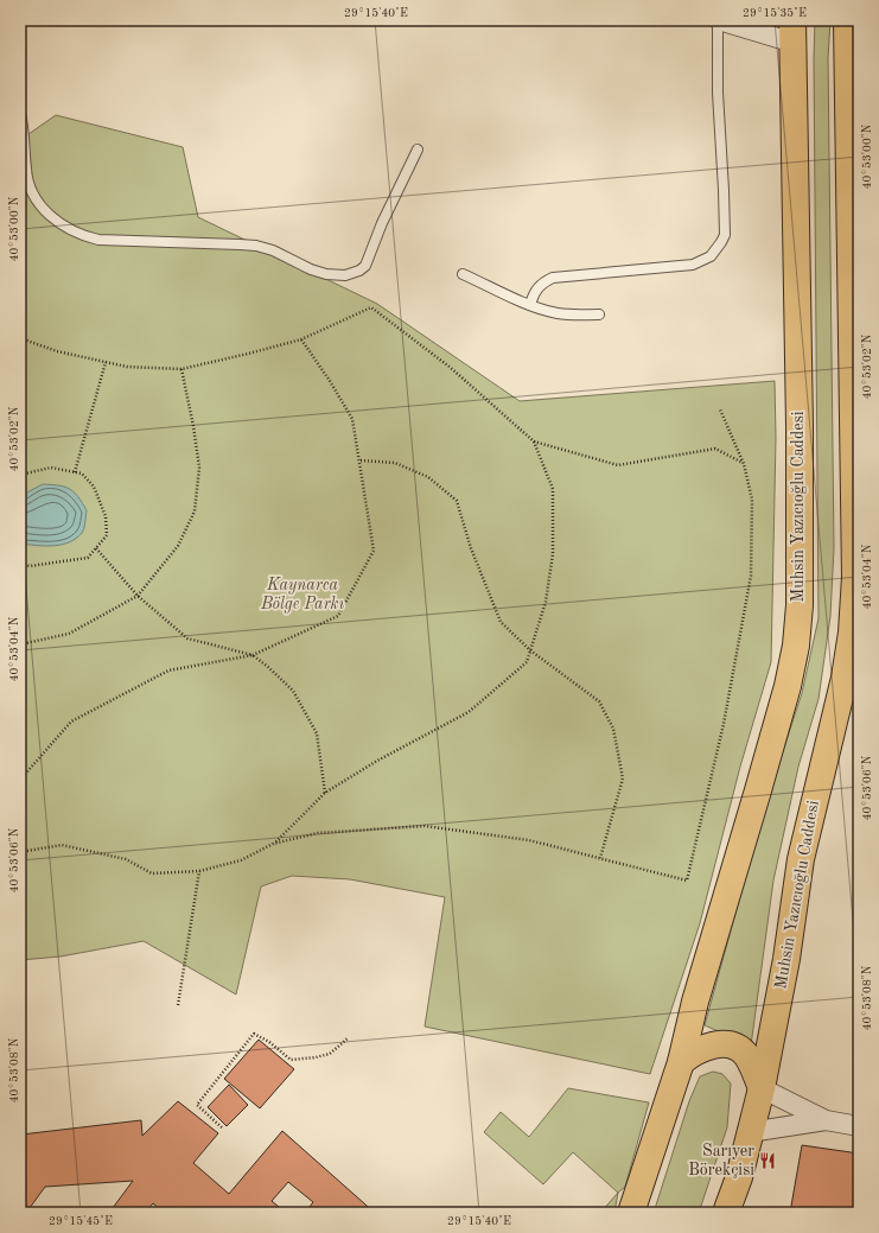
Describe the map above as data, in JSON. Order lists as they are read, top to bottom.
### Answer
{
  "streets": {
    "main road": ["Muhsin Yazıcıoğlu Caddesi"]
  },
  "parks": ["Kaynarca Bölge Parkı"],
  "places": {
    "restaurant": ["Sarıyer Börekçisi"]
  },
  "coordinates": [
    "29°15'40\"E",
    "29°15'35\"E",
    "40°53'00\"N",
    "40°53'02\"N",
    "40°53'04\"N",
    "40°53'06\"N",
    "40°53'08\"N",
    "29°15'45\"E"
  ]
}
